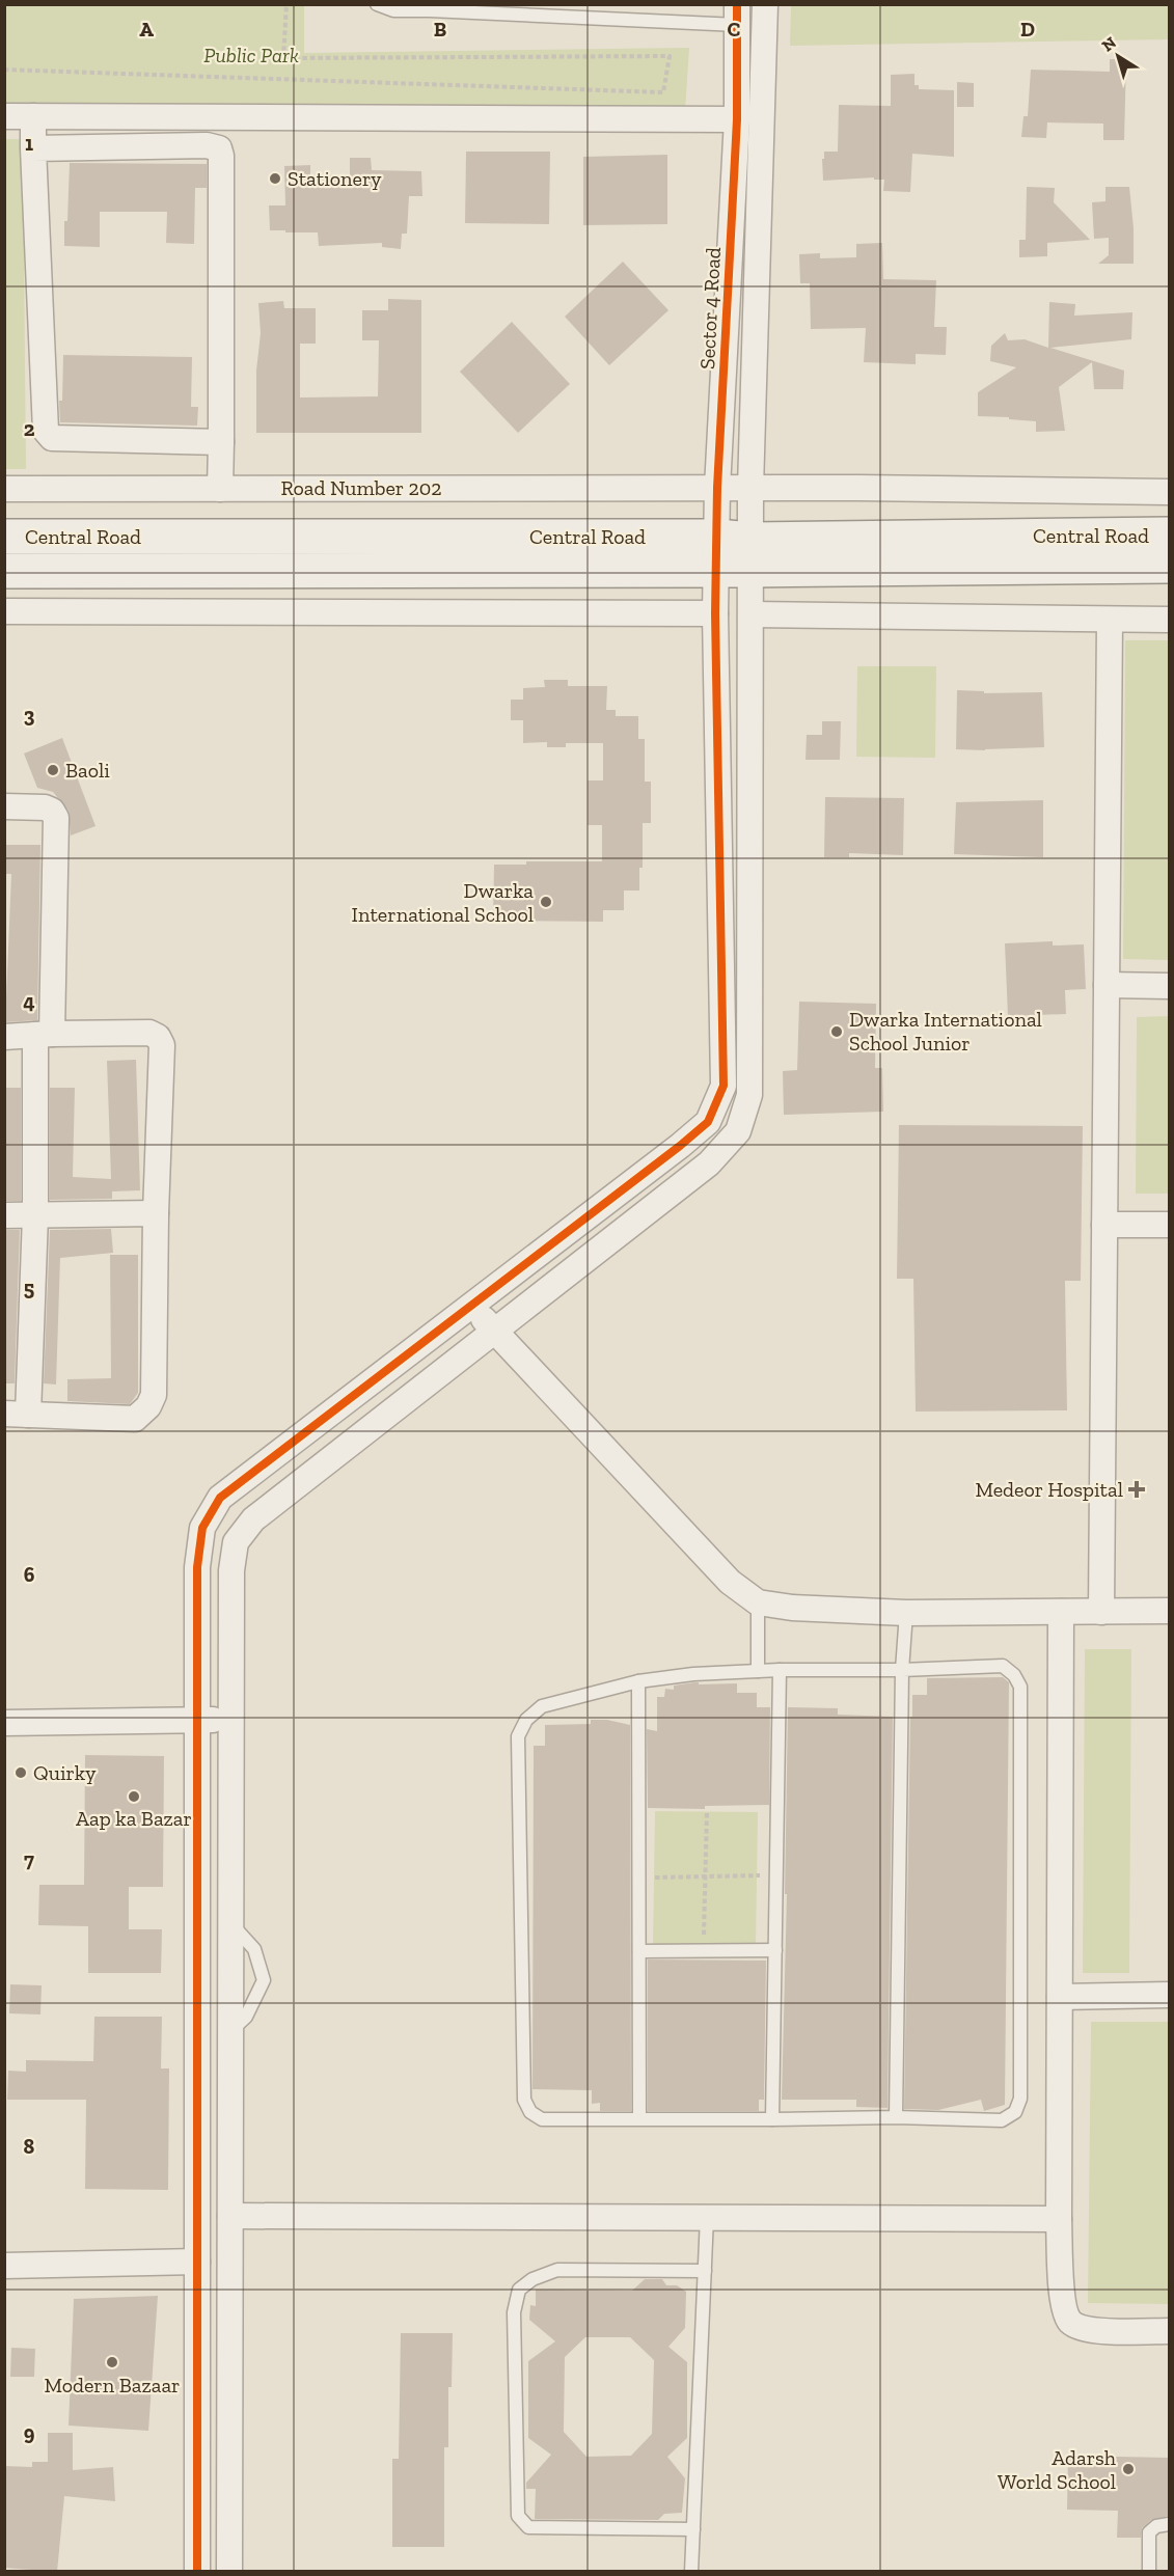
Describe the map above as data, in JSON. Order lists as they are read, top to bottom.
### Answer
{
  "streets": {
    "main road": ["Central Road"],
    "street": ["Sector 4 Road", "Road Number 202"]
  },
  "crossings": [
    ["Sector 4 Road", "Road Number 202"],
    ["Sector 4 Road", "Central Road"]
  ],
  "parks": ["Public Park"],
  "places": {
    "other": [
      "Stationery",
      "Baoli",
      "Dwarka International School",
      "Dwarka International School Junior",
      "Quirky",
      "Aap ka Bazar",
      "Modern Bazaar",
      "Adarsh World School"
    ],
    "health": ["Medeor Hospital"]
  },
  "north": "top left",
  "grid": {
    "columns": [
      "A",
      "B",
      "C",
      "D"
    ],
    "rows": [
      "1",
      "2",
      "3",
      "4",
      "5",
      "6",
      "7",
      "8",
      "9"
    ]
  }
}
